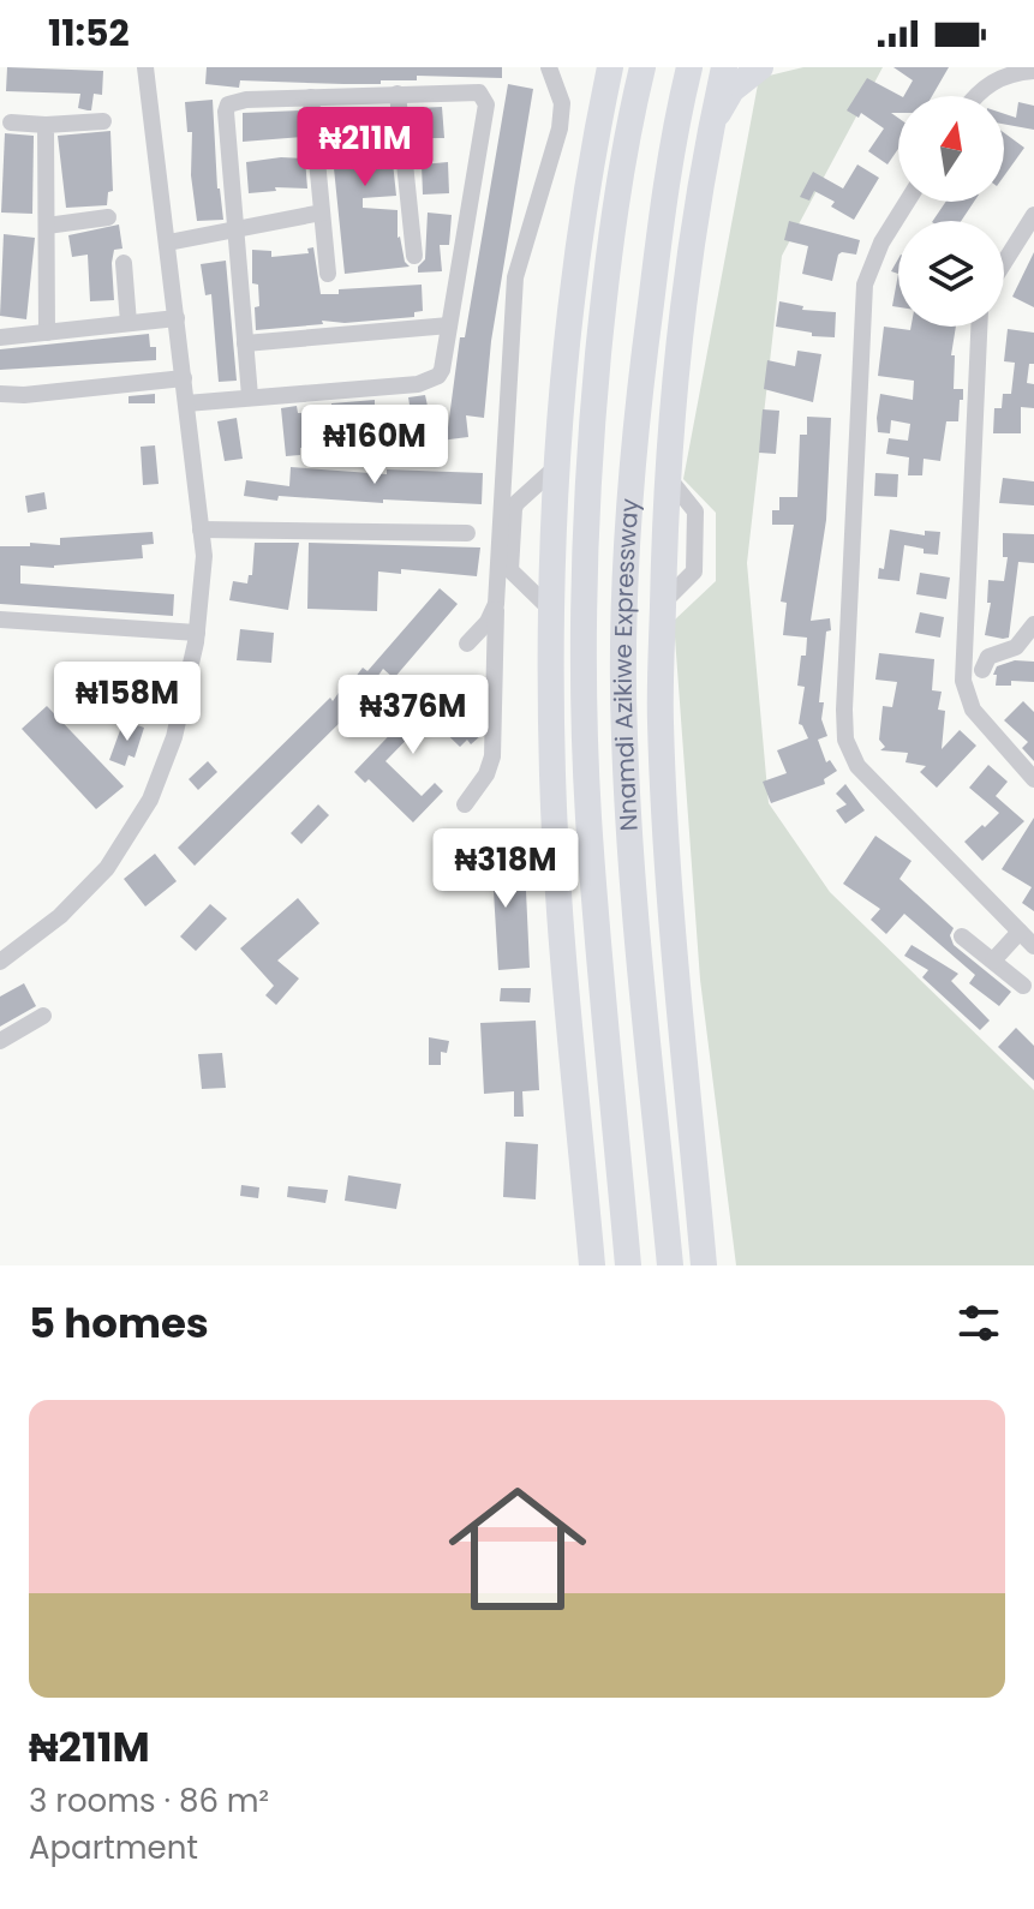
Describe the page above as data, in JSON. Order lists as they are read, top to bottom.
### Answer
{
  "streets": {
    "highway": ["Nnamdi Azikiwe Expressway"]
  },
  "north": "top",
  "page": {
    "status": "11:52",
    "price": [
      "₦211M",
      "₦160M",
      "₦158M",
      "₦376M",
      "₦318M"
    ],
    "heading": "5 homes",
    "list": [
      {
        "name": "₦211M",
        "note": "3 rooms · 86 m² · Apartment"
      }
    ]
  }
}
